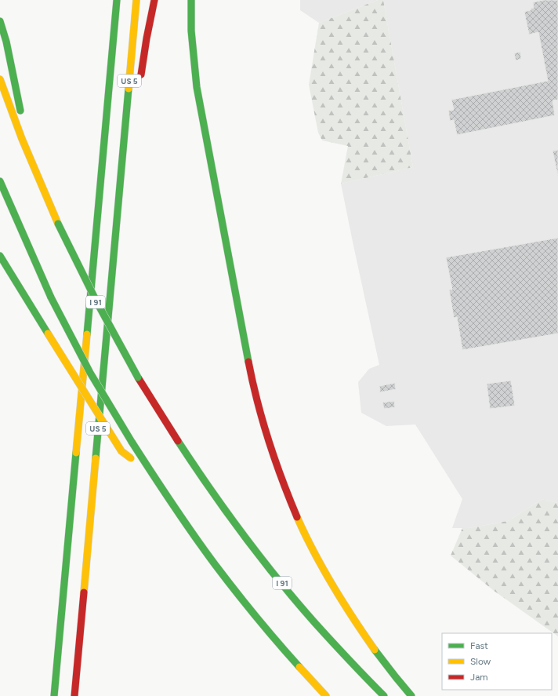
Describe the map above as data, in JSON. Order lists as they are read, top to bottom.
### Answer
{
  "streets": {
    "highway": ["US 5", "I 91"]
  },
  "legend": ["Fast", "Slow", "Jam"]
}
